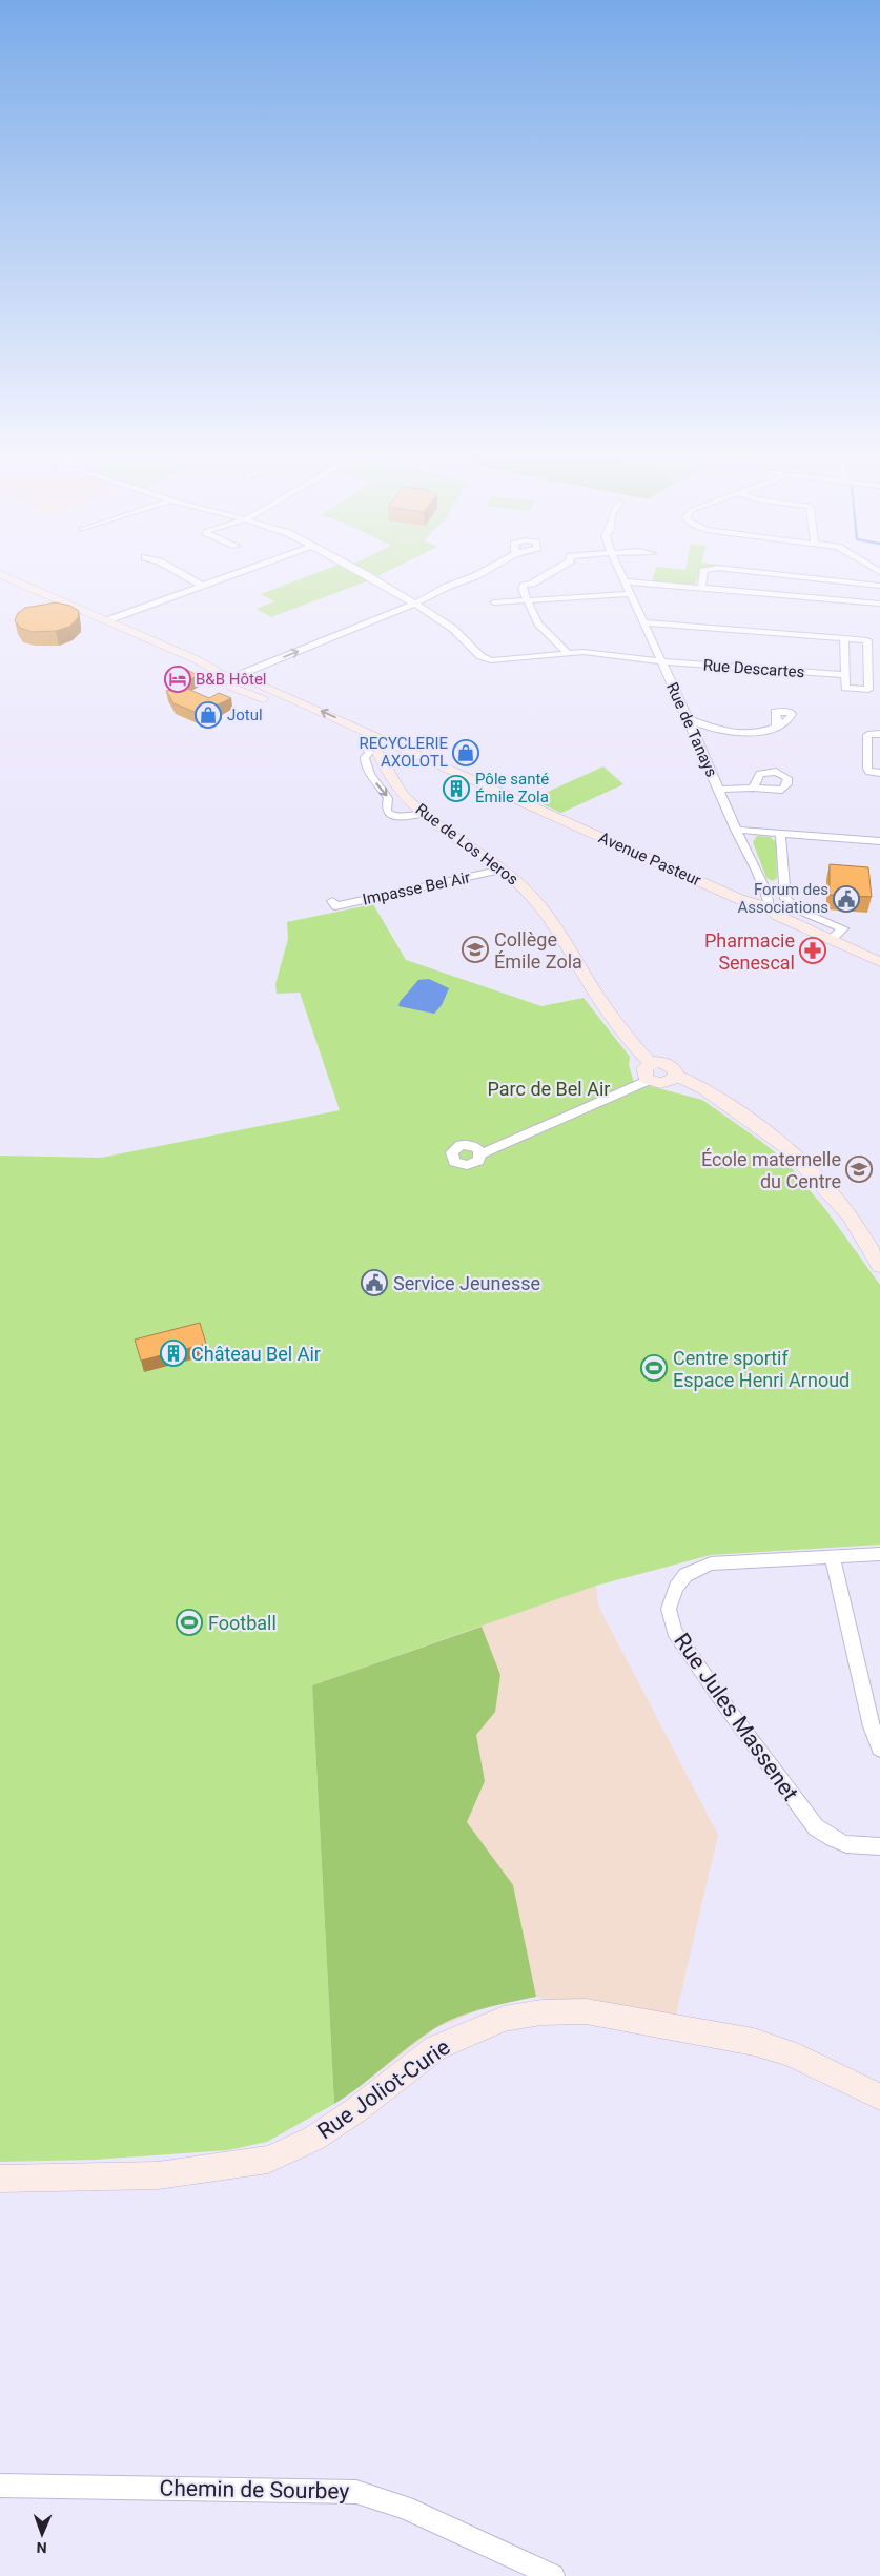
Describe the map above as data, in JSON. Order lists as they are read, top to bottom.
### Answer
{
  "streets": {
    "main road": ["Rue de Los Heros", "Avenue Pasteur", "Rue Joliot-Curie"],
    "street": [
      "Rue Descartes",
      "Rue de Tanays",
      "Impasse Bel Air",
      "Rue Jules Massenet",
      "Chemin de Sourbey"
    ]
  },
  "crossings": [
    ["Rue Descartes", "Rue de Tanays"],
    ["Rue de Tanays", "Avenue Pasteur"],
    ["Rue de Los Heros", "Avenue Pasteur"],
    ["Rue de Los Heros", "Impasse Bel Air"]
  ],
  "parks": ["Parc de Bel Air"],
  "places": {
    "hotel": ["B&B Hôtel"],
    "shop": ["Jotul", "RECYCLERIE AXOLOTL"],
    "building": ["Pôle santé Émile Zola", "Château Bel Air"],
    "public building": ["Forum des Associations", "Service Jeunesse"],
    "school or university": ["Collège Émile Zola", "École maternelle du Centre"],
    "pharmacy": ["Pharmacie Senescal"],
    "sports": ["Centre sportif Espace Henri Arnoud", "Football"]
  },
  "north": "bottom"
}
